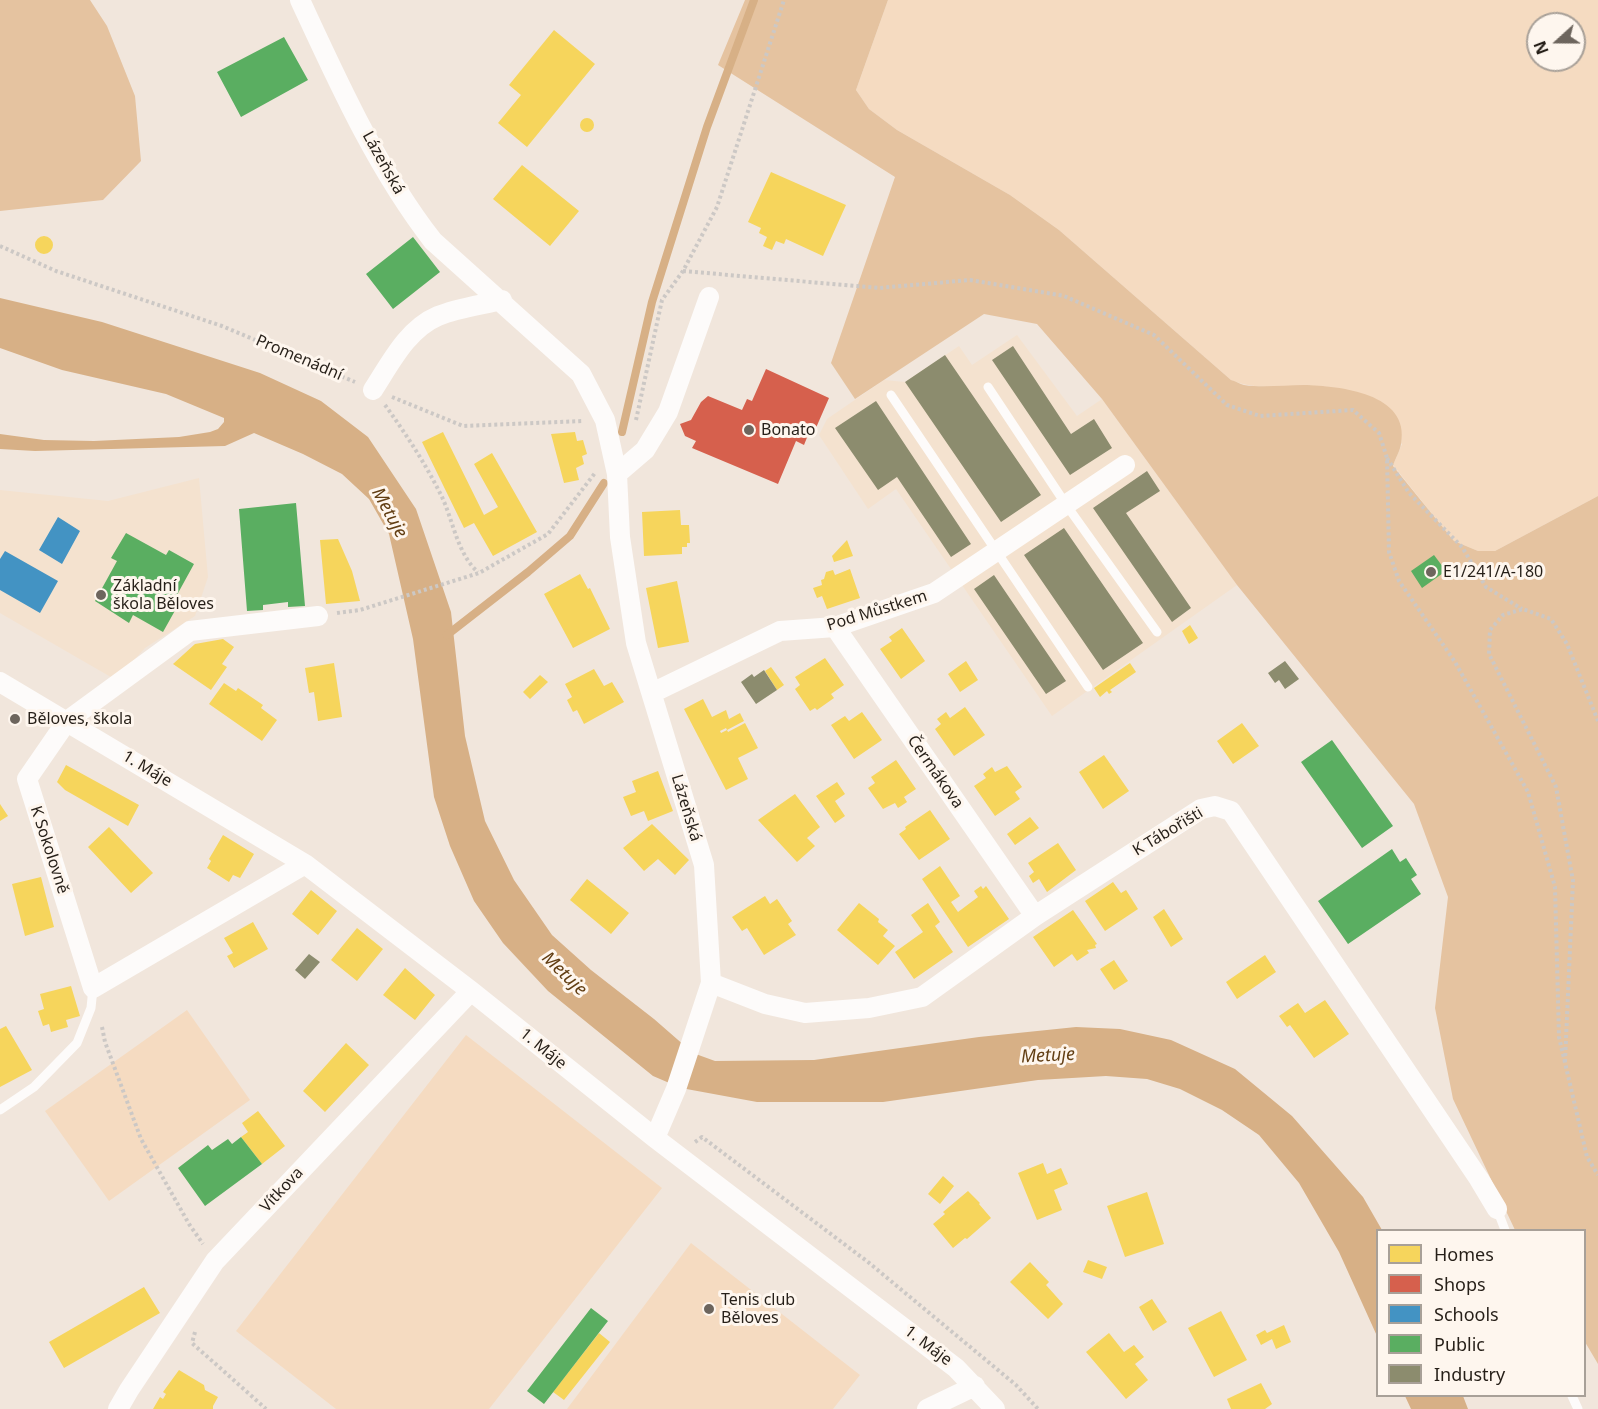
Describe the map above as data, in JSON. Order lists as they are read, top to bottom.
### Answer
{
  "streets": {
    "street": [
      "Lázeňská",
      "Pod Můstkem",
      "1. Máje",
      "Čermákova",
      "K Tábořišti",
      "K Sokolovně",
      "Vítkova"
    ],
    "path": ["Promenádní"]
  },
  "crossings": [
    ["Lázeňská", "Promenádní"],
    ["Lázeňská", "Pod Můstkem"],
    ["Lázeňská", "1. Máje"],
    ["Lázeňská", "K Tábořišti"],
    ["Pod Můstkem", "Čermákova"],
    ["1. Máje", "K Sokolovně"],
    ["1. Máje", "Vítkova"],
    ["Čermákova", "K Tábořišti"]
  ],
  "water": ["Metuje"],
  "places": [
    "Bonato",
    "E1/241/A-180",
    "Základní škola Běloves",
    "Běloves, škola",
    "Tenis club Běloves"
  ],
  "legend": [
    "Homes",
    "Shops",
    "Schools",
    "Public",
    "Industry"
  ],
  "north": "left"
}
